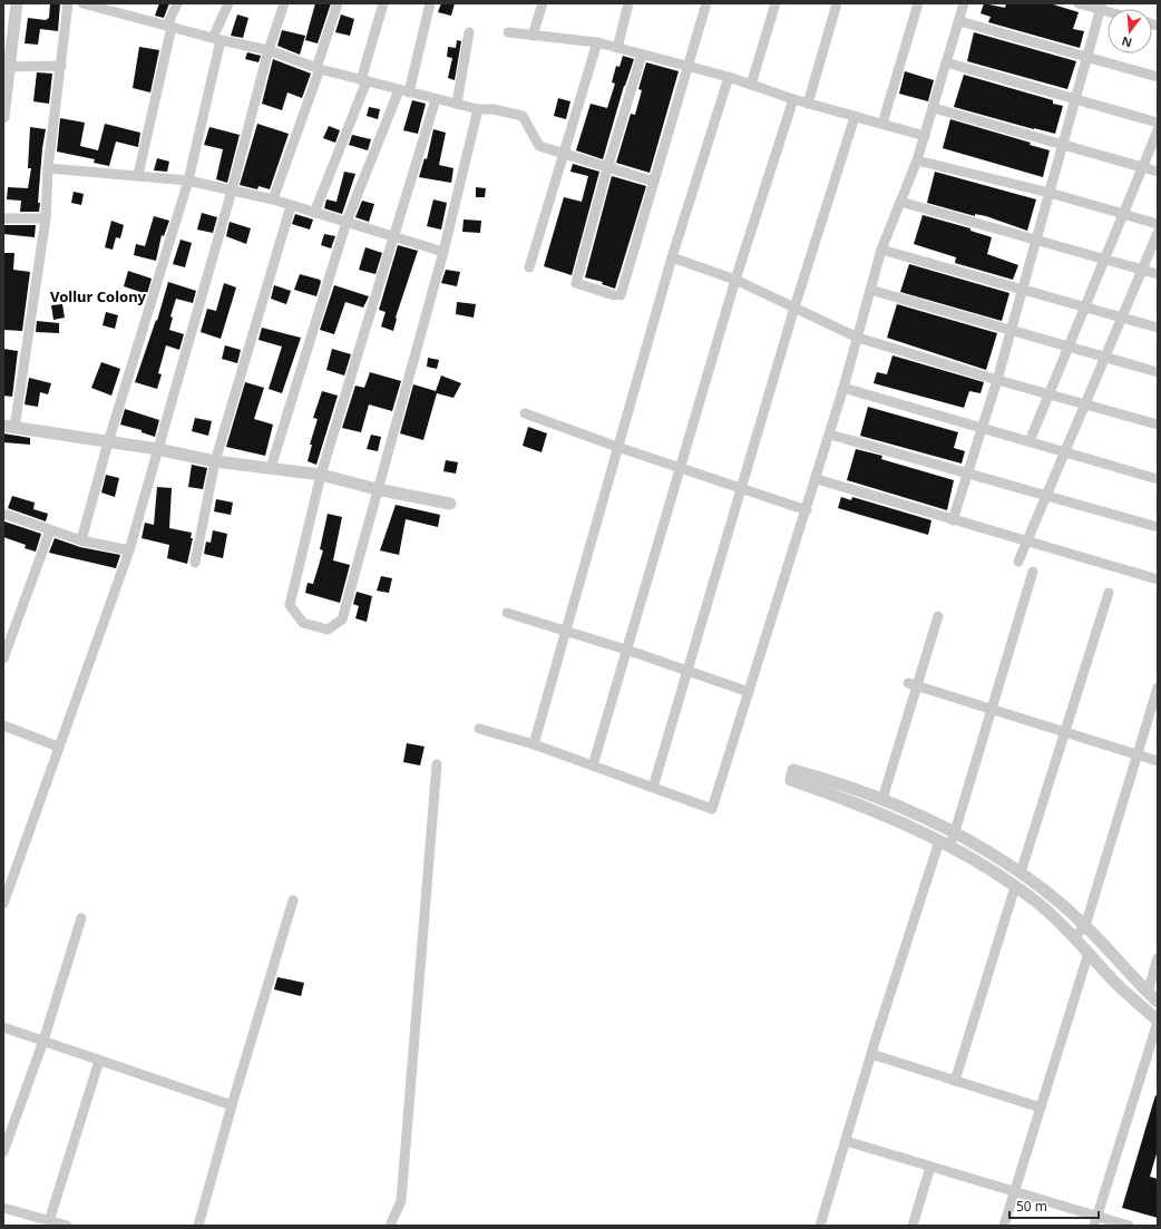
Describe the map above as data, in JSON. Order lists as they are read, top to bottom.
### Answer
{
  "districts": ["Vollur Colony"],
  "scale_bar": "50 m",
  "north": "bottom"
}
